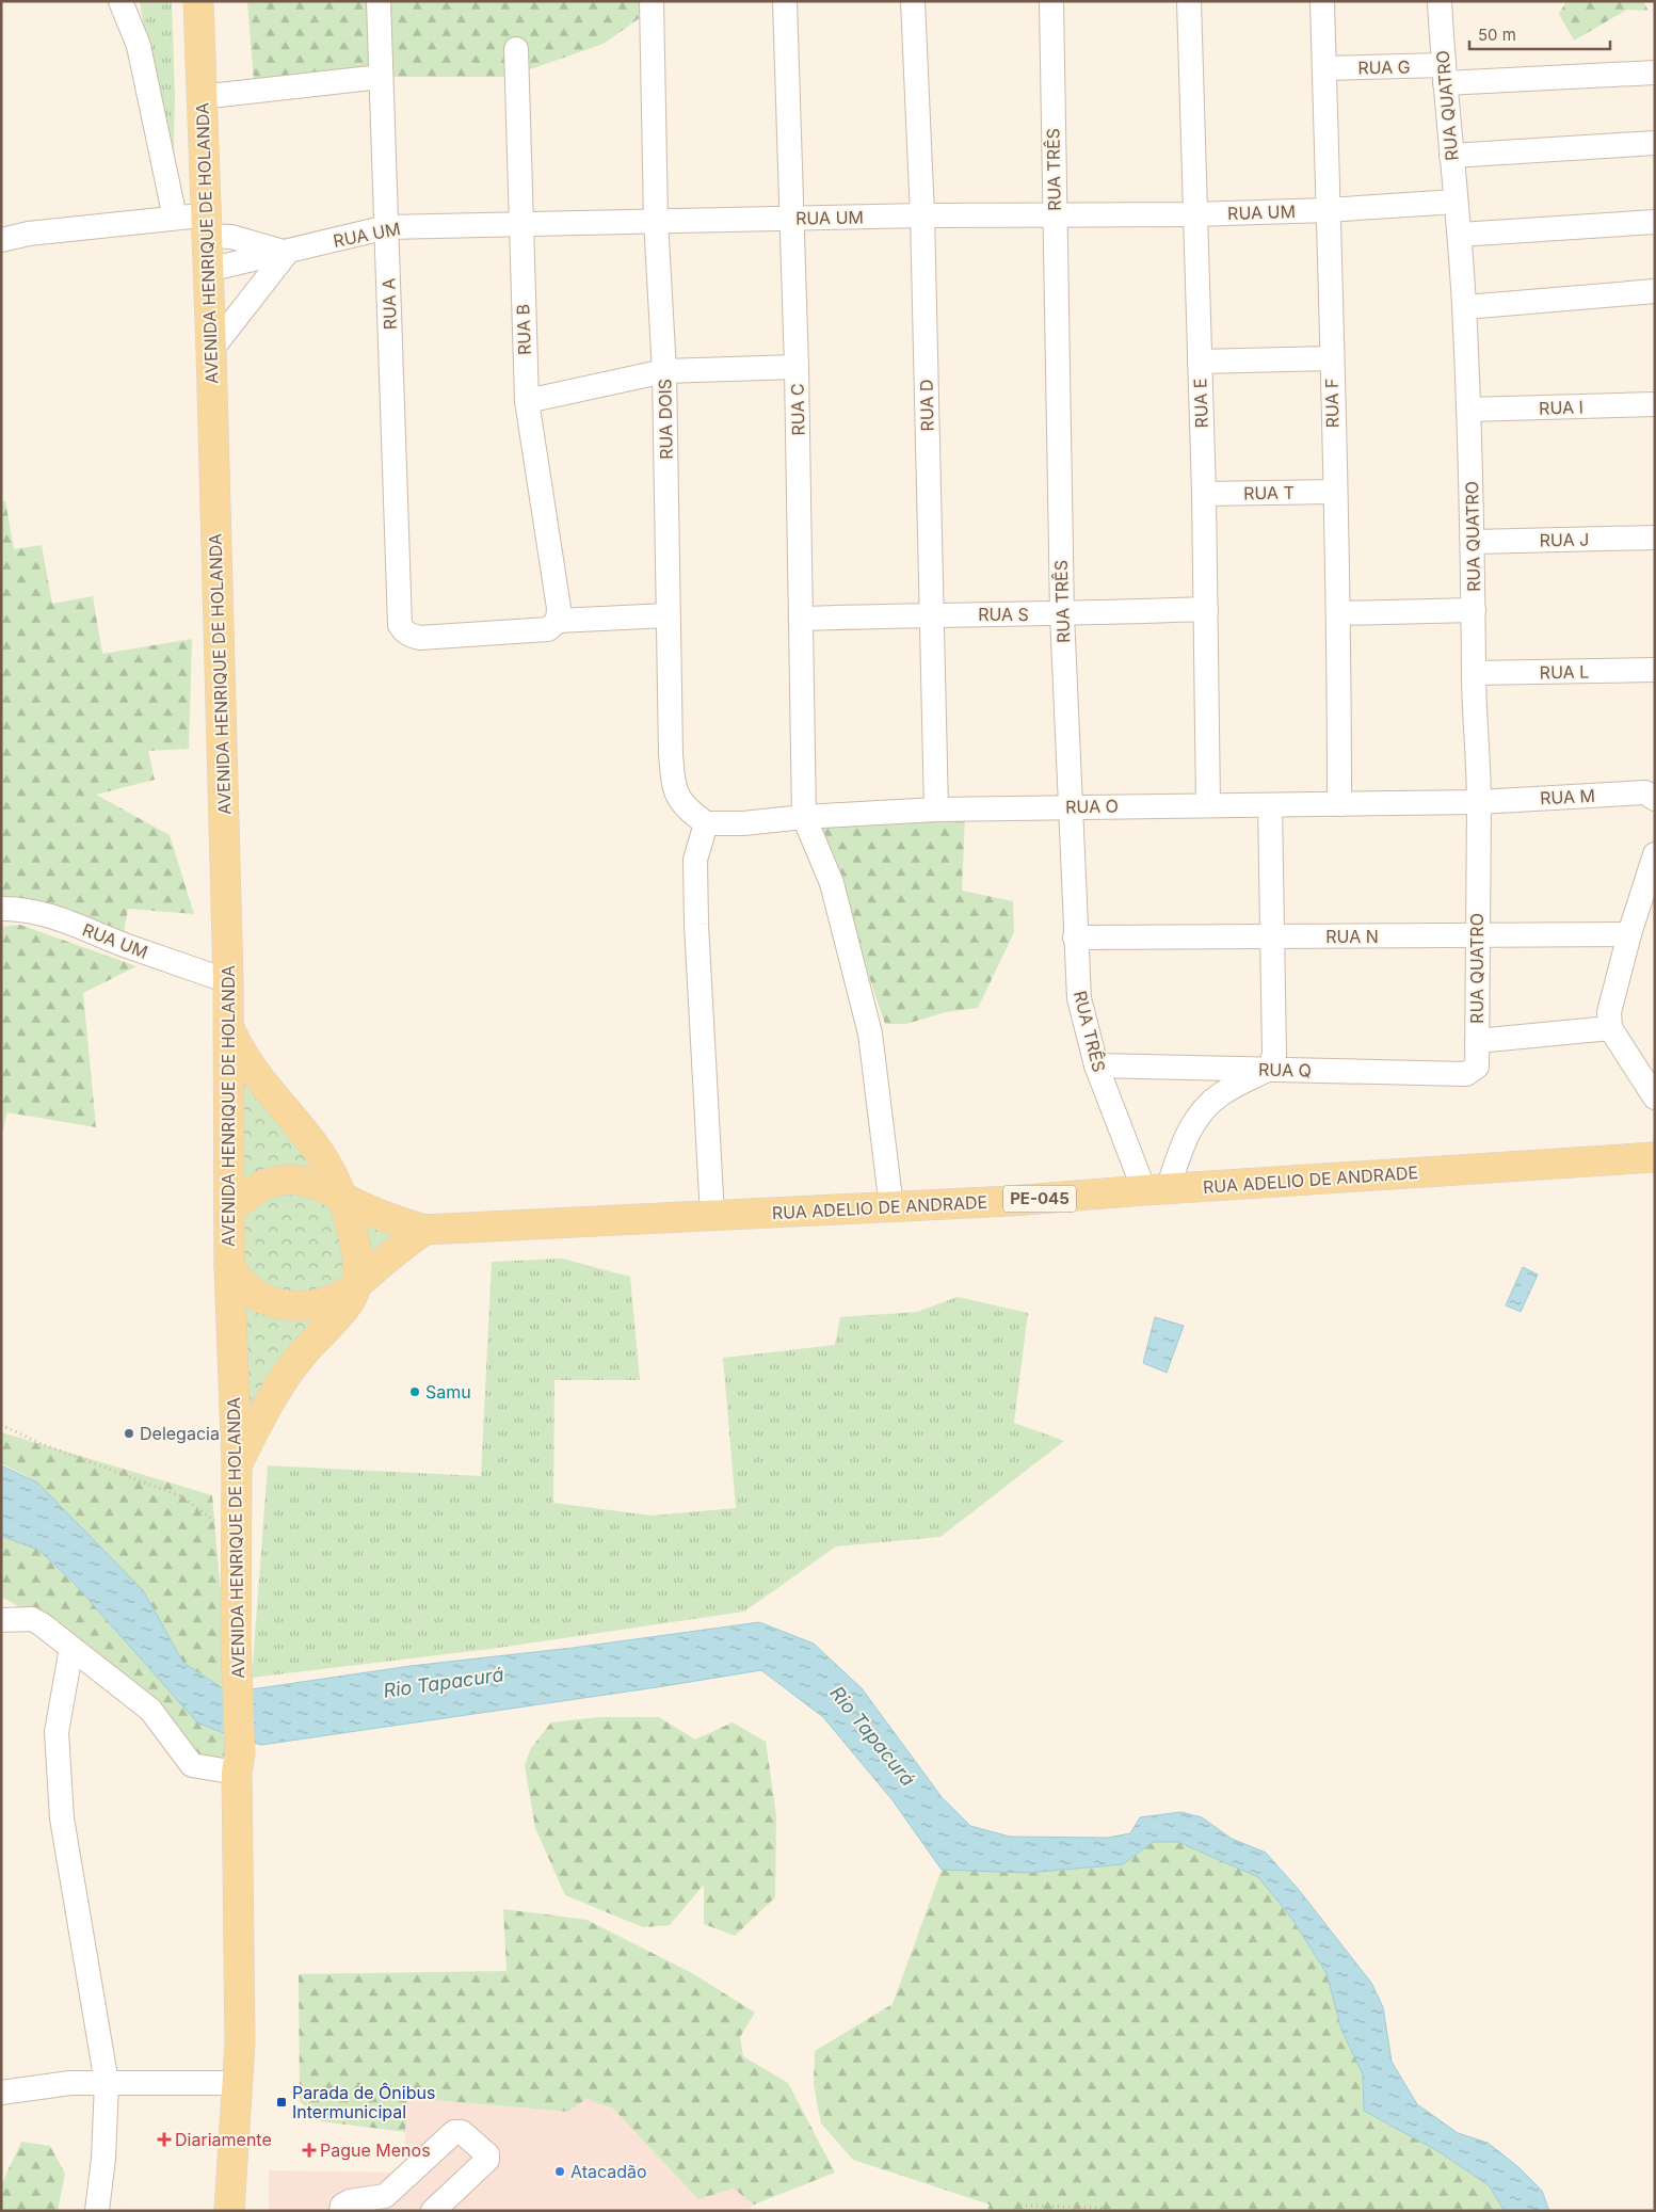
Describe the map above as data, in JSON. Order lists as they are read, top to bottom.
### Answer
{
  "streets": {
    "main road": ["AVENIDA HENRIQUE DE HOLANDA", "RUA ADELIO DE ANDRADE", "PE-045"],
    "street": [
      "RUA G",
      "RUA QUATRO",
      "RUA TRÊS",
      "RUA UM",
      "RUA A",
      "RUA B",
      "RUA E",
      "RUA F",
      "RUA D",
      "RUA I",
      "RUA C",
      "RUA DOIS",
      "RUA T",
      "RUA J",
      "RUA S",
      "RUA L",
      "RUA M",
      "RUA O",
      "RUA N",
      "RUA Q"
    ]
  },
  "crossings": [
    ["RUA G", "RUA QUATRO"],
    ["RUA G", "RUA F"],
    ["RUA QUATRO", "RUA UM"],
    ["RUA QUATRO", "RUA I"],
    ["RUA QUATRO", "RUA J"],
    ["RUA QUATRO", "RUA L"],
    ["RUA QUATRO", "RUA M"],
    ["RUA QUATRO", "RUA O"],
    ["RUA QUATRO", "RUA N"],
    ["RUA QUATRO", "RUA Q"],
    ["RUA TRÊS", "RUA UM"],
    ["RUA TRÊS", "RUA S"],
    ["RUA TRÊS", "RUA O"],
    ["RUA TRÊS", "RUA N"],
    ["RUA TRÊS", "RUA Q"],
    ["RUA TRÊS", "RUA ADELIO DE ANDRADE"],
    ["RUA UM", "AVENIDA HENRIQUE DE HOLANDA"],
    ["RUA UM", "RUA A"],
    ["RUA UM", "RUA B"],
    ["RUA UM", "RUA E"],
    ["RUA UM", "RUA F"],
    ["RUA UM", "RUA D"],
    ["RUA UM", "RUA C"],
    ["RUA UM", "RUA DOIS"],
    ["RUA A", "RUA B"],
    ["RUA E", "RUA T"],
    ["RUA E", "RUA S"],
    ["RUA E", "RUA O"],
    ["RUA F", "RUA T"],
    ["RUA F", "RUA O"],
    ["RUA D", "RUA S"],
    ["RUA D", "RUA O"],
    ["RUA C", "RUA S"],
    ["RUA C", "RUA O"],
    ["RUA DOIS", "RUA O"],
    ["RUA M", "RUA O"]
  ],
  "water": ["Rio Tapacurá"],
  "places": {
    "other": ["Samu", "Delegacia", "Atacadão"],
    "transit": ["Parada de Ônibus Intermunicipal"],
    "health": ["Diariamente", "Pague Menos"]
  },
  "scale_bar": "50 m"
}
